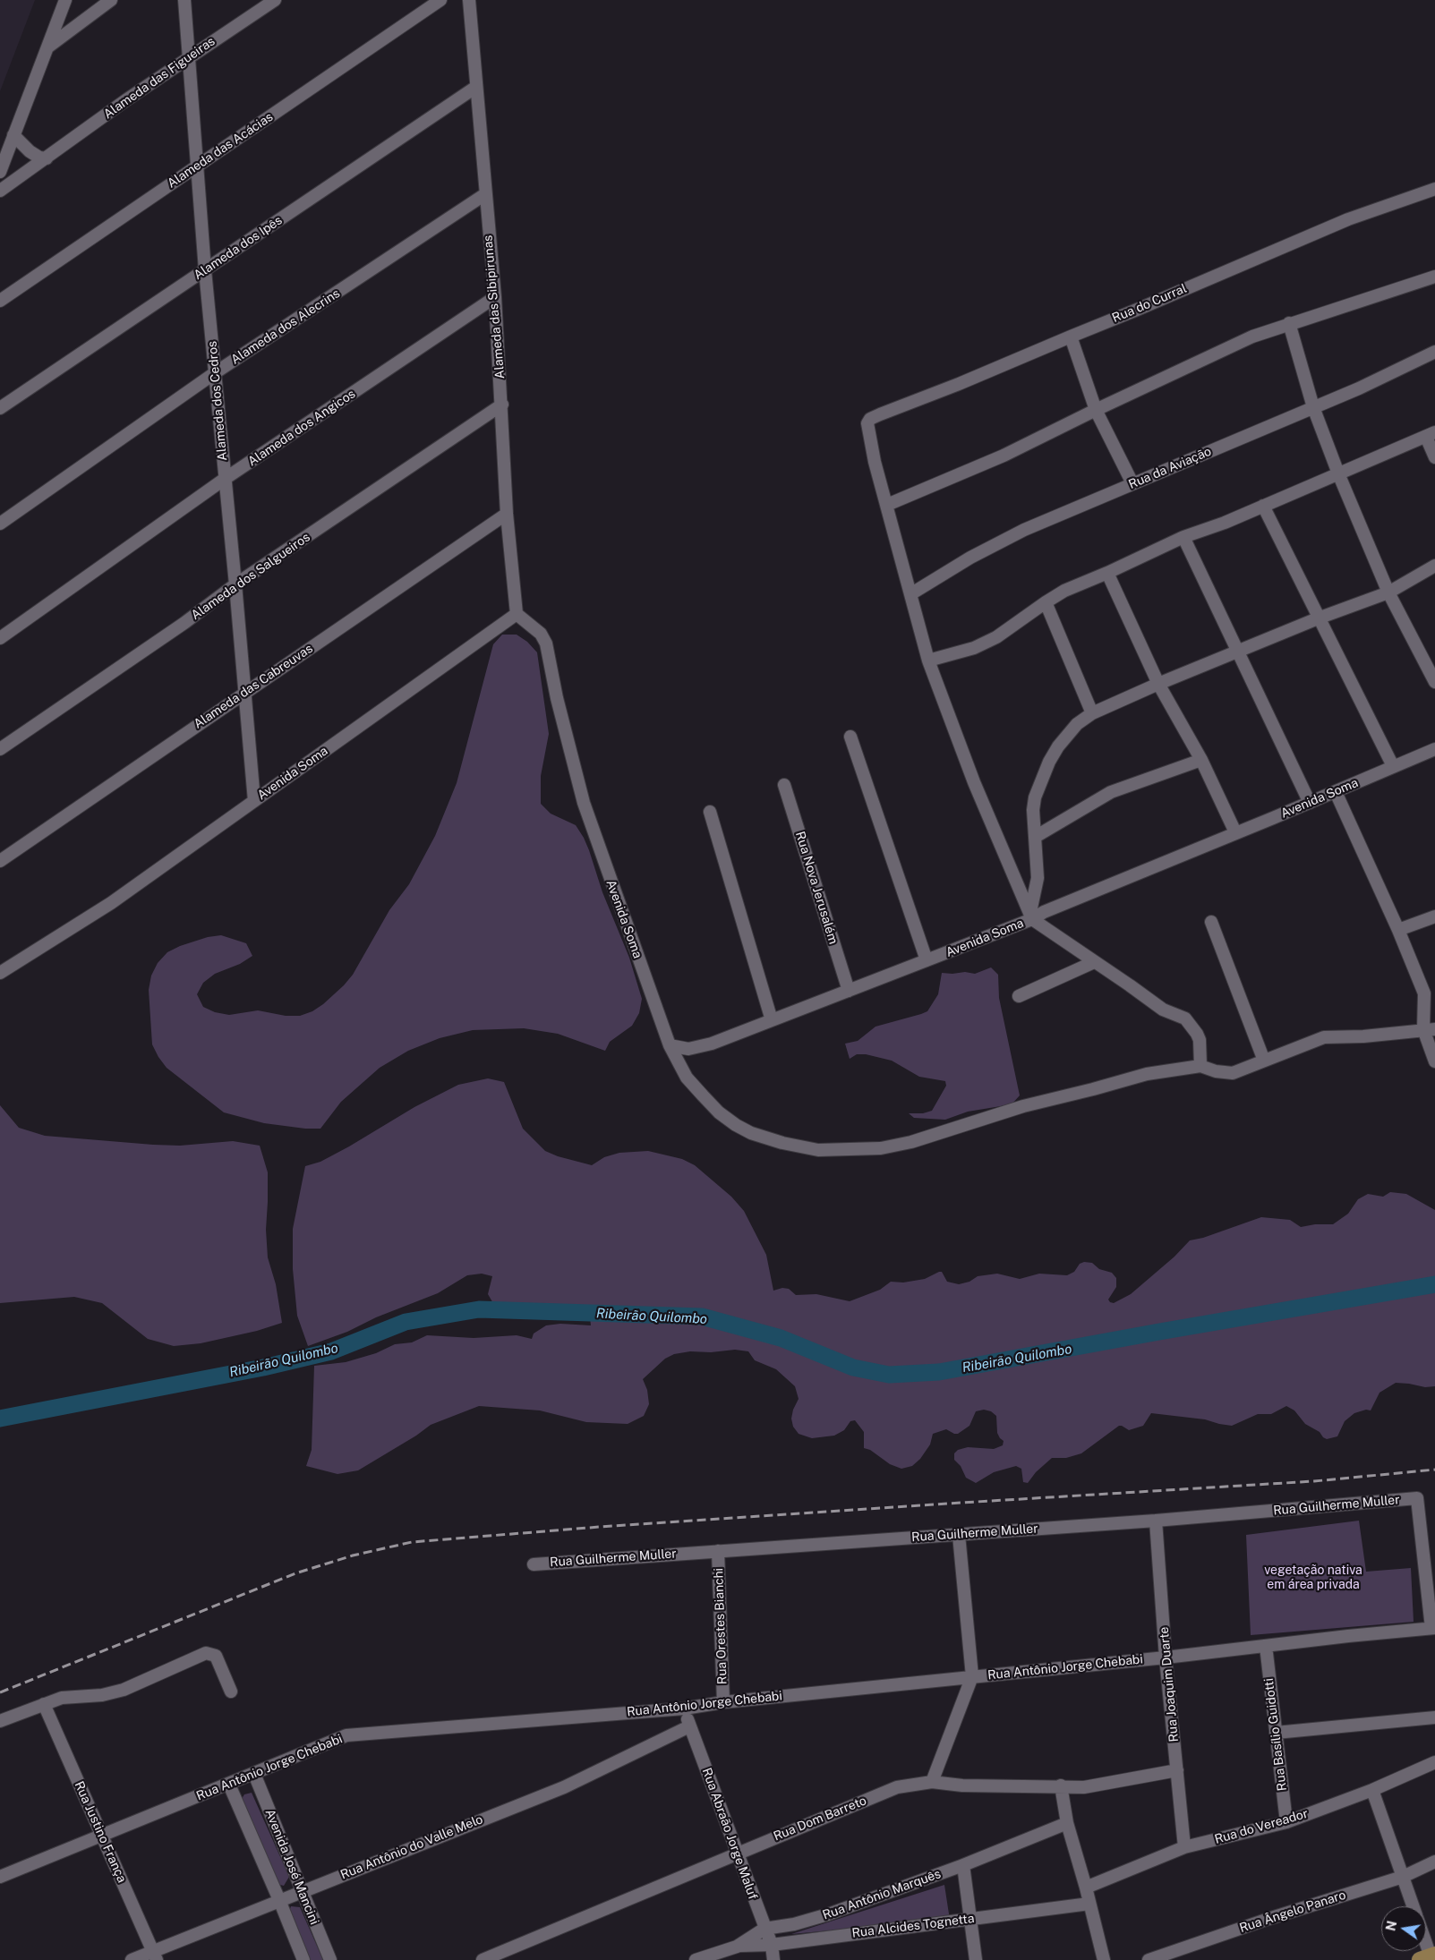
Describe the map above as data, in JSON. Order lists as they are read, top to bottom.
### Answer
{
  "streets": {
    "street": [
      "Alameda das Figueiras",
      "Alameda das Acácias",
      "Alameda dos Ipês",
      "Rua do Curral",
      "Alameda das Sibipirunas",
      "Alameda dos Alecrins",
      "Alameda dos Cedros",
      "Alameda dos Angicos",
      "Rua da Aviação",
      "Alameda dos Salgueiros",
      "Alameda das Cabreuvas",
      "Avenida Soma",
      "Rua Nova Jerusalém",
      "Rua Guilherme Muller",
      "Rua Orestes Bianchi",
      "Rua Antônio Jorge Chebabi",
      "Rua Joaquim Duarte",
      "Rua Basílio Guidotti",
      "Rua Dom Barreto",
      "Rua do Vereador",
      "Rua Justino França",
      "Rua Abraão Jorge Maluf",
      "Rua Antônio do Valle Melo",
      "Avenida José Mancini",
      "Rua Antônio Marquês",
      "Rua Ângelo Panaro",
      "Rua Alcides Tognetta"
    ]
  },
  "crossings": [
    ["Alameda das Figueiras", "Alameda dos Cedros"],
    ["Alameda das Acácias", "Alameda dos Cedros"],
    ["Alameda dos Ipês", "Alameda das Sibipirunas"],
    ["Alameda dos Ipês", "Alameda dos Cedros"],
    ["Alameda das Sibipirunas", "Alameda dos Alecrins"],
    ["Alameda das Sibipirunas", "Alameda dos Angicos"],
    ["Alameda das Sibipirunas", "Alameda dos Salgueiros"],
    ["Alameda das Sibipirunas", "Alameda das Cabreuvas"],
    ["Alameda das Sibipirunas", "Avenida Soma"],
    ["Alameda dos Alecrins", "Alameda dos Cedros"],
    ["Alameda dos Cedros", "Alameda dos Angicos"],
    ["Alameda dos Cedros", "Alameda dos Salgueiros"],
    ["Alameda dos Cedros", "Alameda das Cabreuvas"],
    ["Alameda dos Cedros", "Avenida Soma"],
    ["Avenida Soma", "Rua Nova Jerusalém"],
    ["Rua Guilherme Muller", "Rua Orestes Bianchi"],
    ["Rua Guilherme Muller", "Rua Antônio Jorge Chebabi"],
    ["Rua Guilherme Muller", "Rua Joaquim Duarte"],
    ["Rua Orestes Bianchi", "Rua Antônio Jorge Chebabi"],
    ["Rua Antônio Jorge Chebabi", "Rua Joaquim Duarte"],
    ["Rua Antônio Jorge Chebabi", "Rua Basílio Guidotti"],
    ["Rua Antônio Jorge Chebabi", "Rua Justino França"],
    ["Rua Antônio Jorge Chebabi", "Rua Abraão Jorge Maluf"],
    ["Rua Antônio Jorge Chebabi", "Avenida José Mancini"],
    ["Rua Joaquim Duarte", "Rua Dom Barreto"],
    ["Rua Joaquim Duarte", "Rua do Vereador"],
    ["Rua Basílio Guidotti", "Rua do Vereador"],
    ["Rua Dom Barreto", "Rua Abraão Jorge Maluf"],
    ["Rua Justino França", "Rua Antônio do Valle Melo"],
    ["Rua Abraão Jorge Maluf", "Rua Antônio do Valle Melo"],
    ["Rua Abraão Jorge Maluf", "Rua Antônio Marquês"],
    ["Rua Abraão Jorge Maluf", "Rua Alcides Tognetta"],
    ["Rua Antônio do Valle Melo", "Avenida José Mancini"],
    ["Rua Antônio Marquês", "Rua Alcides Tognetta"]
  ],
  "water": ["Ribeirão Quilombo"],
  "parks": ["vegetação nativa em área privada"],
  "north": "left"
}
